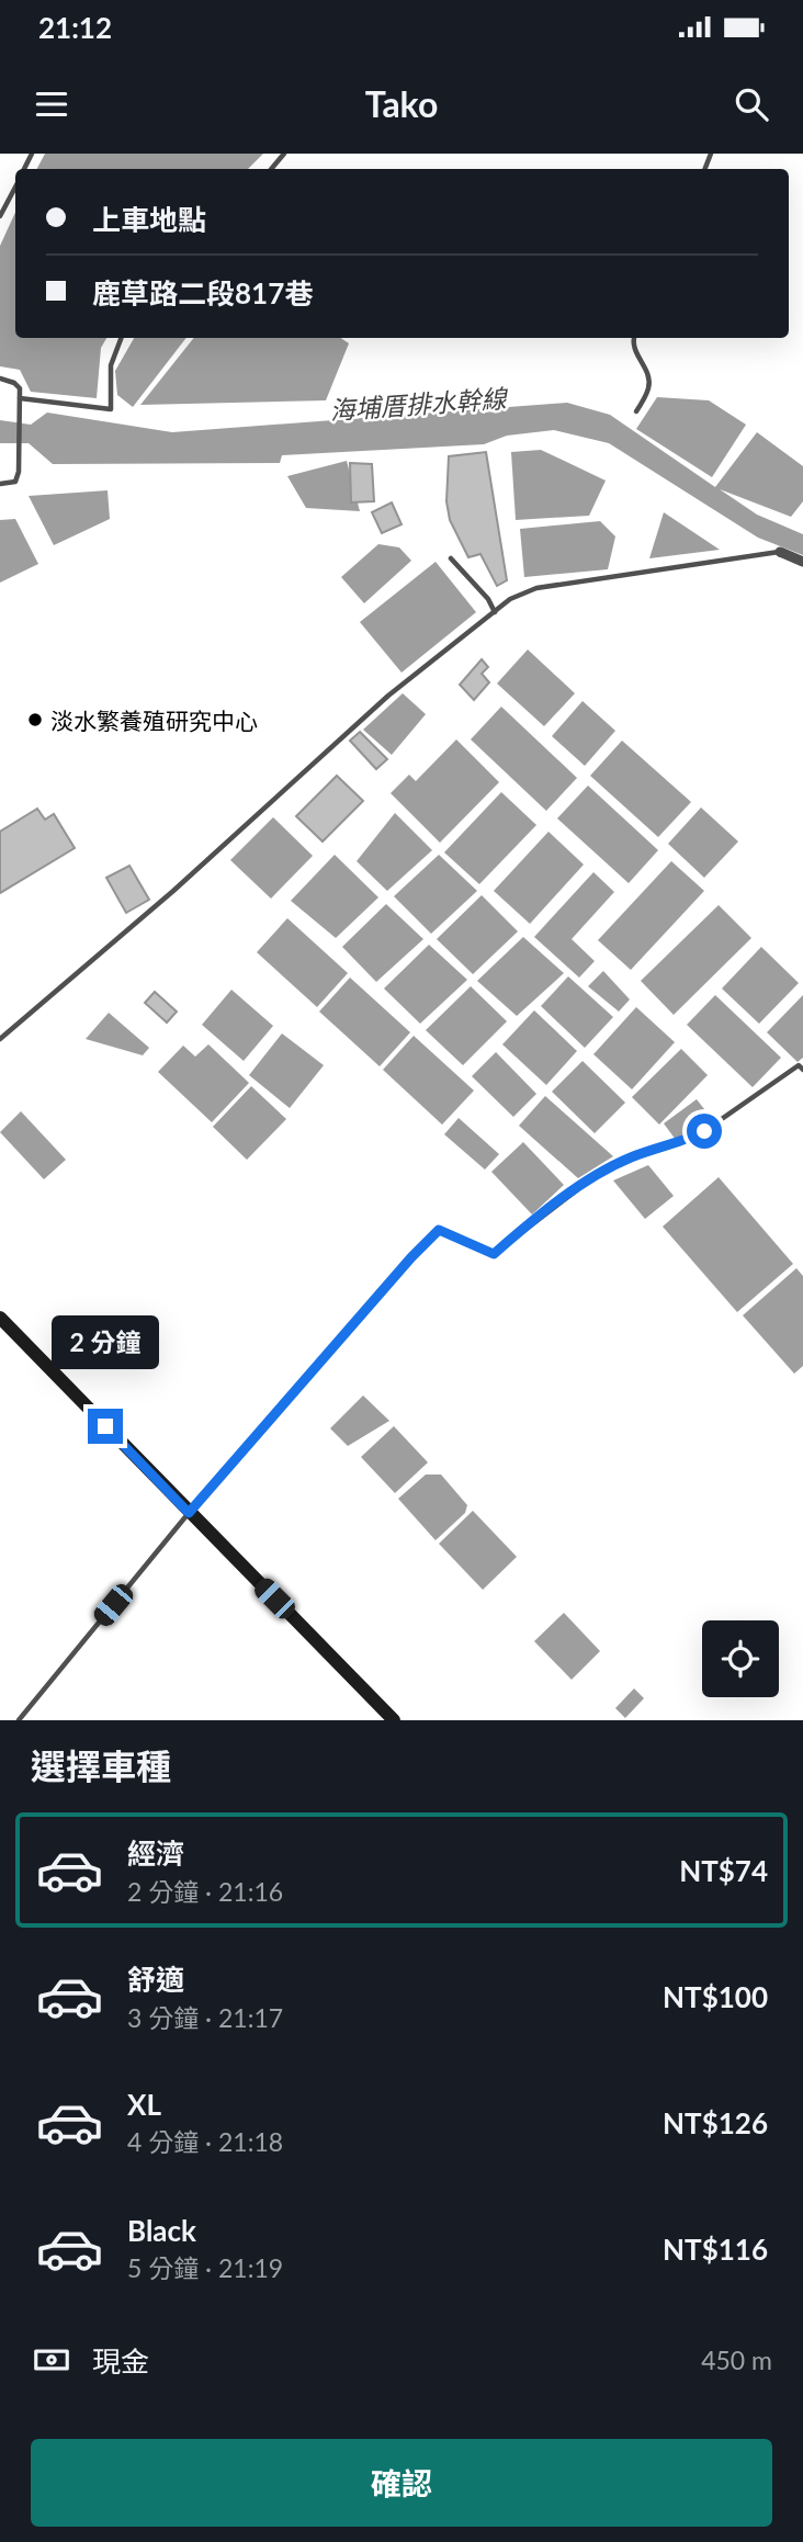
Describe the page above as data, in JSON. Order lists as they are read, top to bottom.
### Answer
{
  "water": ["海埔厝排水幹線"],
  "places": ["淡水繁養殖研究中心"],
  "page": {
    "status": "21:12",
    "header": "Tako",
    "banner": ["上車地點", "鹿草路二段817巷"],
    "bubble": "2 分鐘",
    "heading": "選擇車種",
    "list": [
      {
        "name": "經濟",
        "note": "2 分鐘 · 21:16",
        "value": "NT$74"
      },
      {
        "name": "舒適",
        "note": "3 分鐘 · 21:17",
        "value": "NT$100"
      },
      {
        "name": "XL",
        "note": "4 分鐘 · 21:18",
        "value": "NT$126"
      },
      {
        "name": "Black",
        "note": "5 分鐘 · 21:19",
        "value": "NT$116"
      }
    ],
    "pay": ["現金", "450 m"],
    "buttons": "確認"
  }
}
